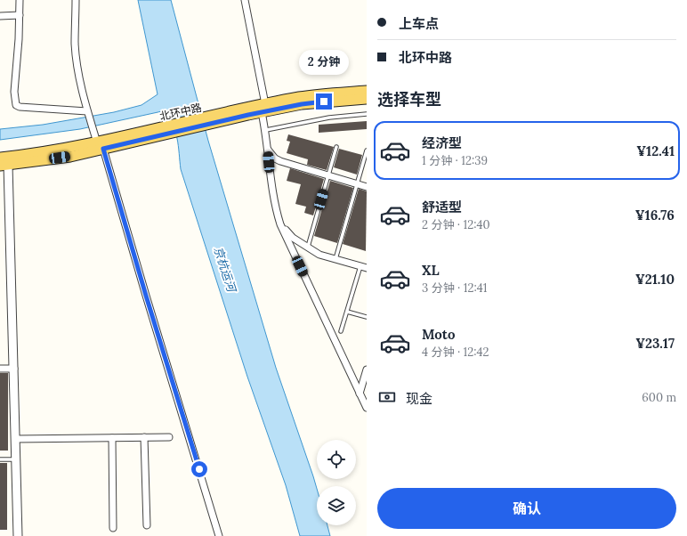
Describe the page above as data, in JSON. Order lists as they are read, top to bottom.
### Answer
{
  "streets": {
    "main road": ["北环中路"]
  },
  "water": ["京杭运河"],
  "page": {
    "banner": ["上车点", "北环中路"],
    "bubble": "2 分钟",
    "heading": "选择车型",
    "list": [
      {
        "name": "经济型",
        "note": "1 分钟 · 12:39",
        "value": "¥12.41"
      },
      {
        "name": "舒适型",
        "note": "2 分钟 · 12:40",
        "value": "¥16.76"
      },
      {
        "name": "XL",
        "note": "3 分钟 · 12:41",
        "value": "¥21.10"
      },
      {
        "name": "Moto",
        "note": "4 分钟 · 12:42",
        "value": "¥23.17"
      }
    ],
    "pay": ["现金", "600 m"],
    "buttons": "确认"
  }
}
